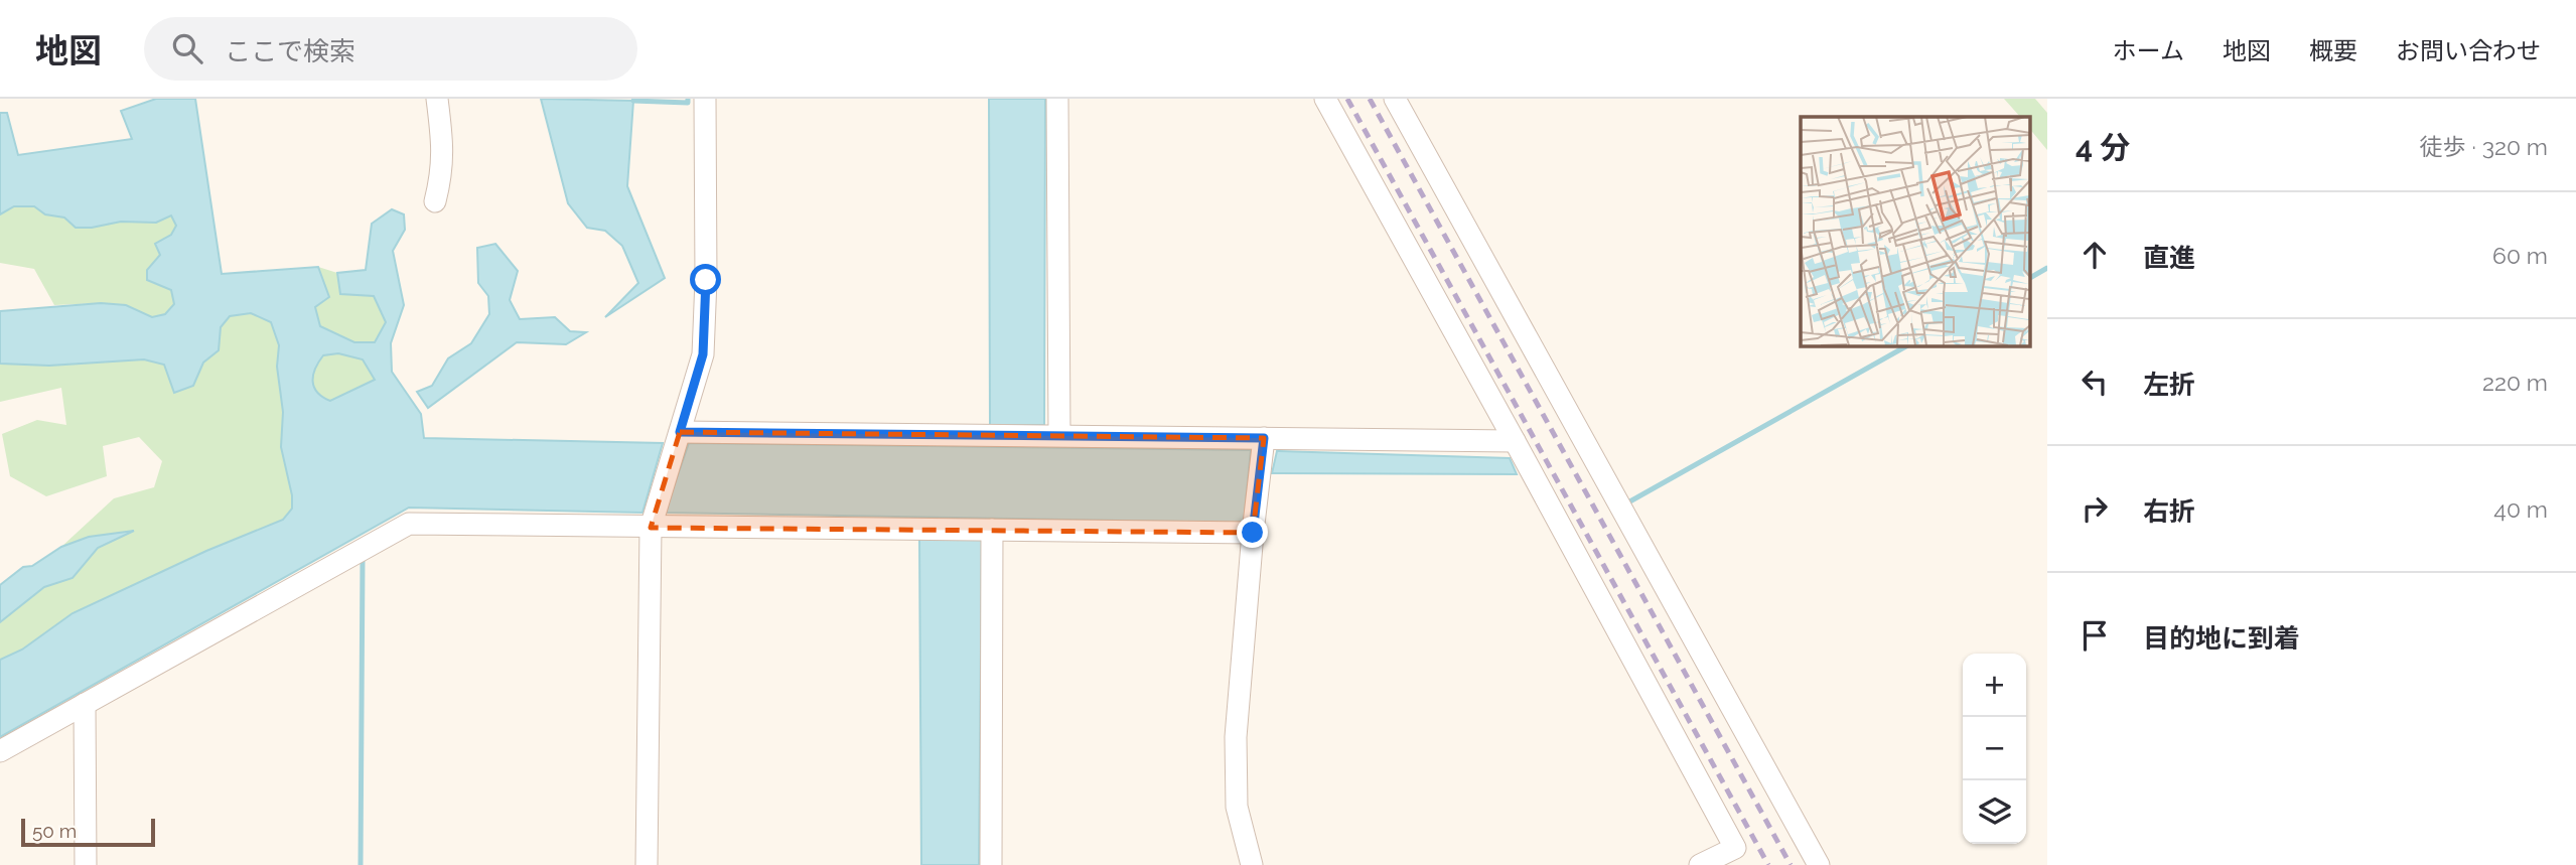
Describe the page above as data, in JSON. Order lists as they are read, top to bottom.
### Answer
{
  "scale_bar": "50 m",
  "page": {
    "header": "地図",
    "search": "ここで検索",
    "nav": [
      "ホーム",
      "地図",
      "概要",
      "お問い合わせ"
    ],
    "heading": ["4 分", "徒歩 · 320 m"],
    "list": [
      ["直進", "60 m"],
      ["左折", "220 m"],
      ["右折", "40 m"],
      "目的地に到着"
    ],
    "map_buttons": ["+", "−"],
    "scale": "50 m"
  }
}
